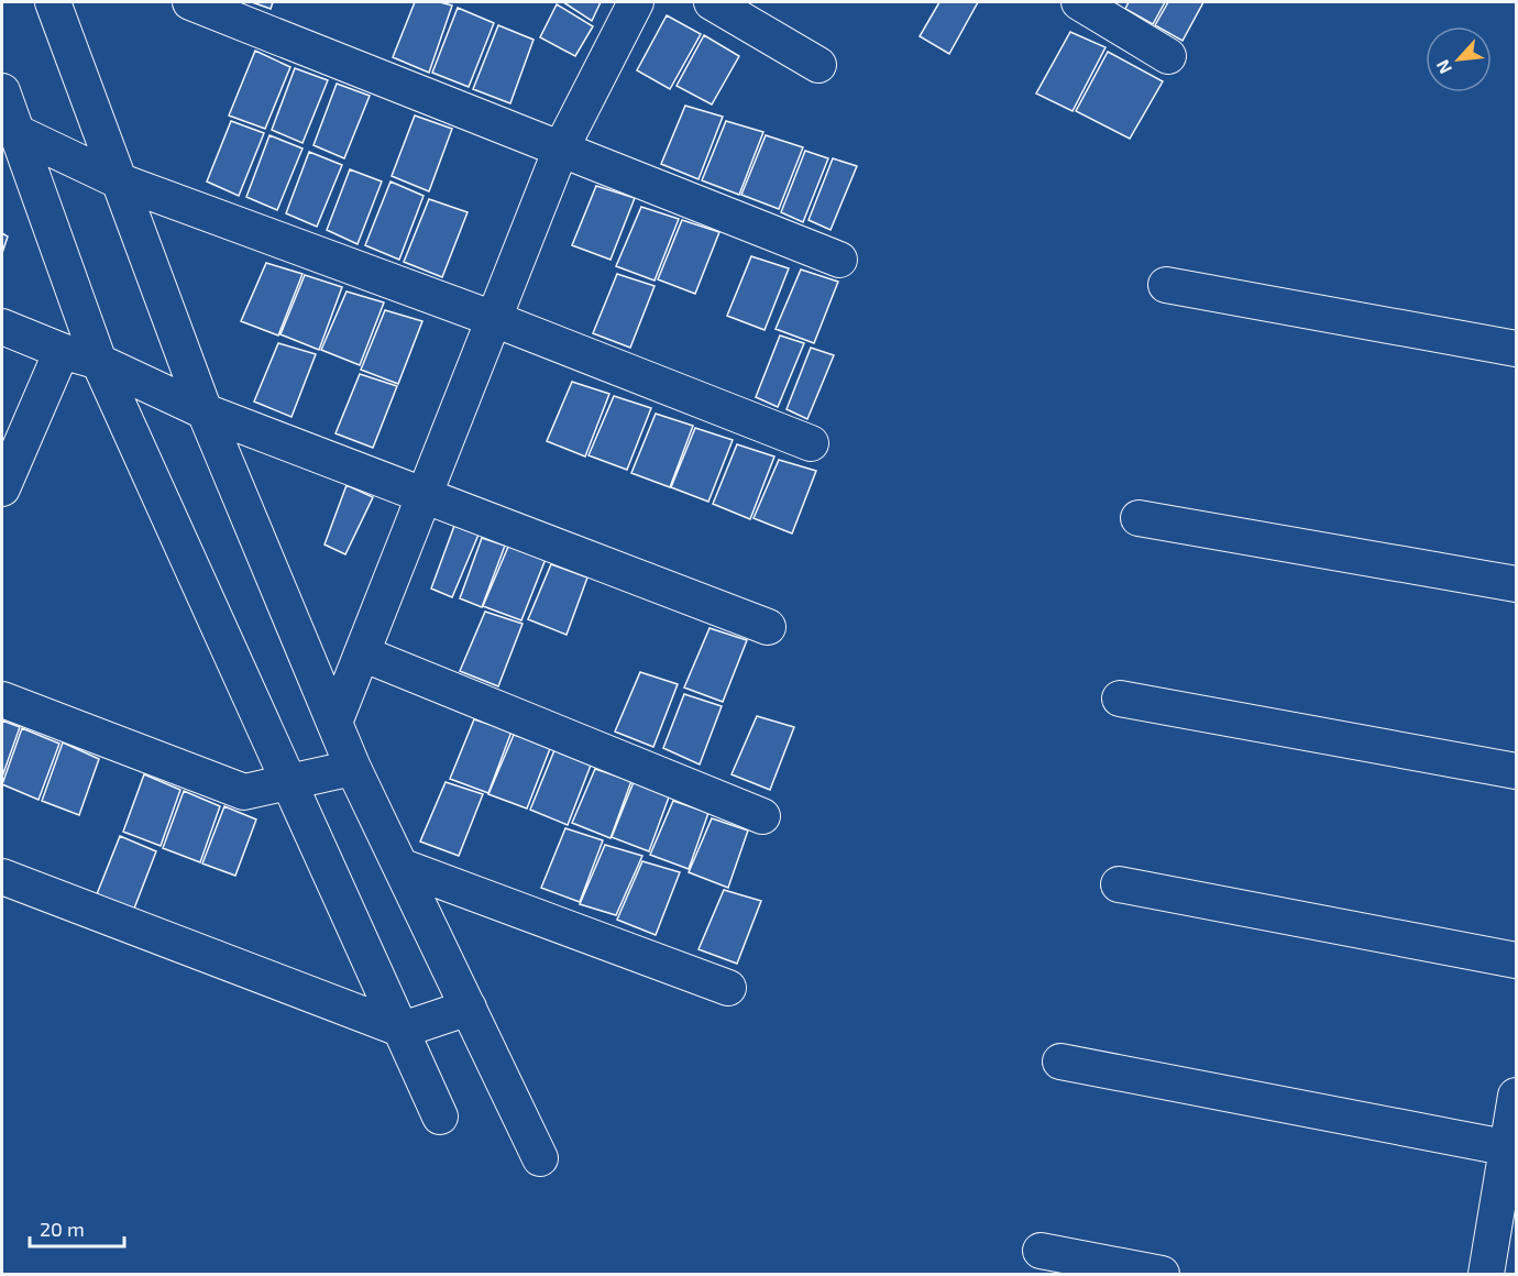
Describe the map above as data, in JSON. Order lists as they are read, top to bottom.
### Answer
{
  "scale_bar": "20 m",
  "north": "bottom left"
}
